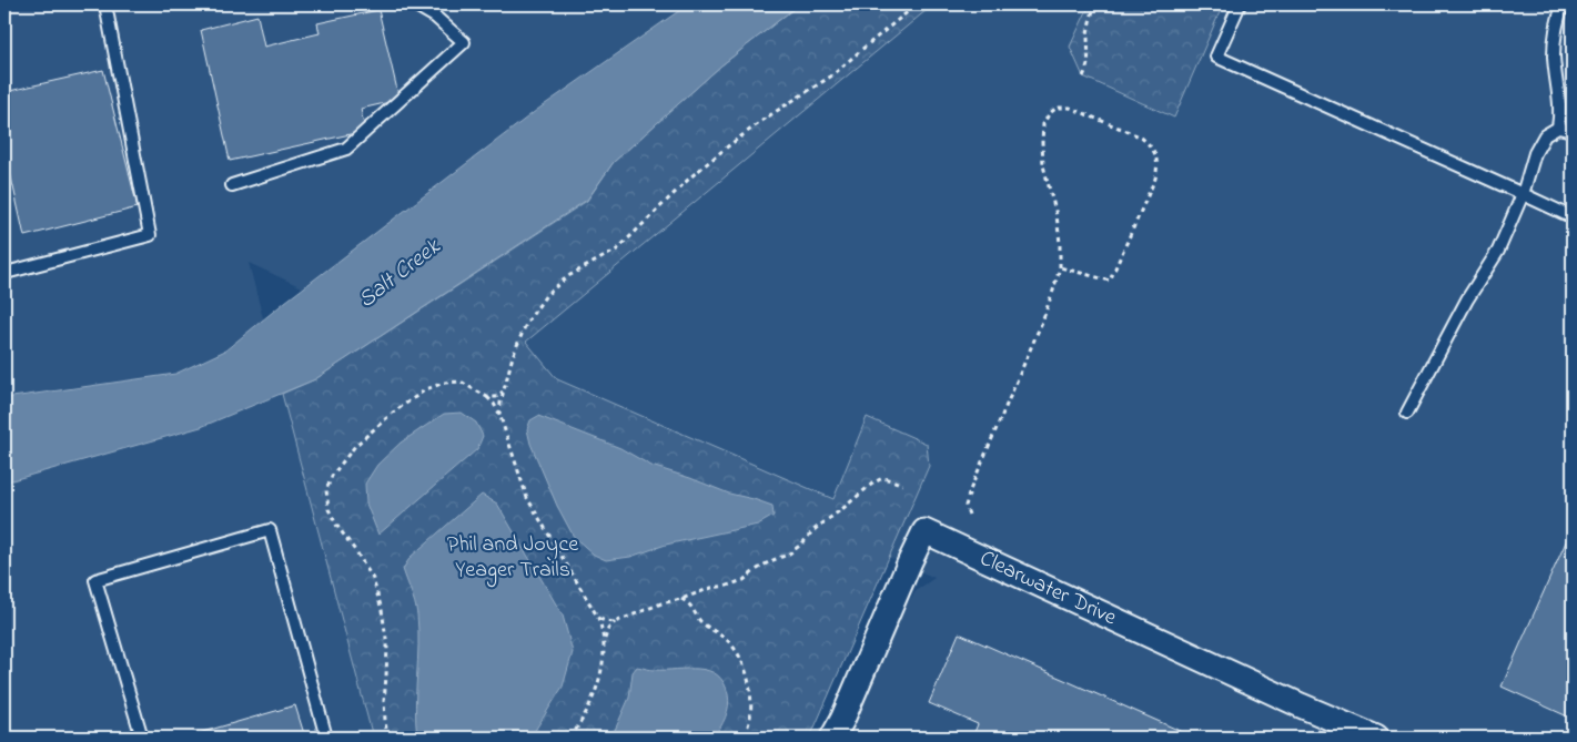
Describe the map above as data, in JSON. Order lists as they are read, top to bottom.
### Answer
{
  "streets": {
    "street": ["Clearwater Drive"]
  },
  "water": ["Salt Creek"],
  "parks": ["Phil and Joyce Yeager Trails"]
}
